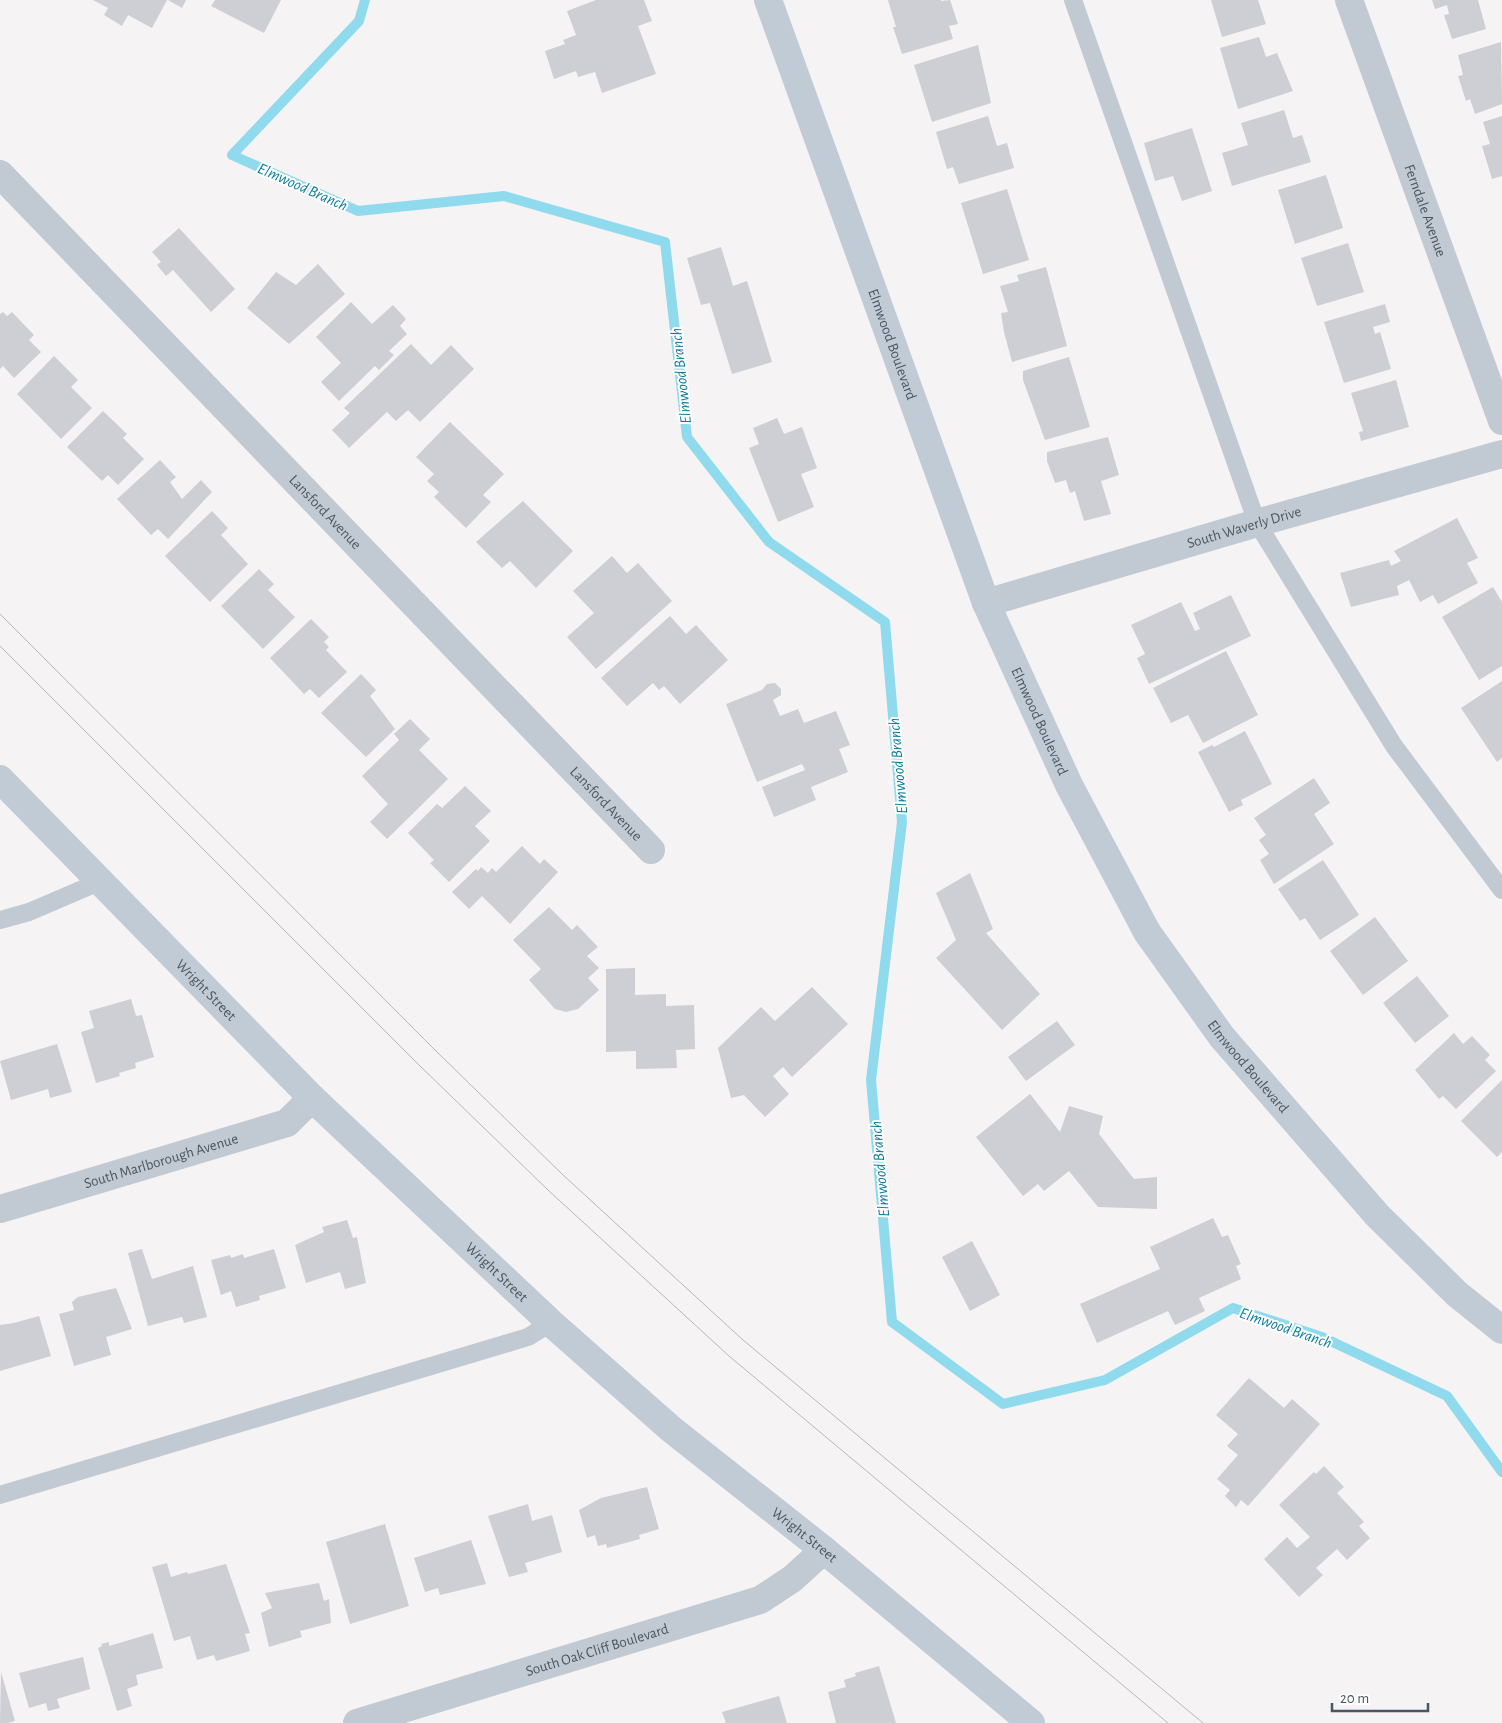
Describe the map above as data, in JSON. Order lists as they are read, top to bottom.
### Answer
{
  "streets": {
    "street": [
      "Ferndale Avenue",
      "Elmwood Boulevard",
      "Lansford Avenue",
      "South Waverly Drive",
      "Wright Street",
      "South Marlborough Avenue",
      "South Oak Cliff Boulevard"
    ]
  },
  "crossings": [
    ["Elmwood Boulevard", "South Waverly Drive"],
    ["Wright Street", "South Marlborough Avenue"],
    ["Wright Street", "South Oak Cliff Boulevard"]
  ],
  "water": ["Elmwood Branch"],
  "scale_bar": "20 m"
}
